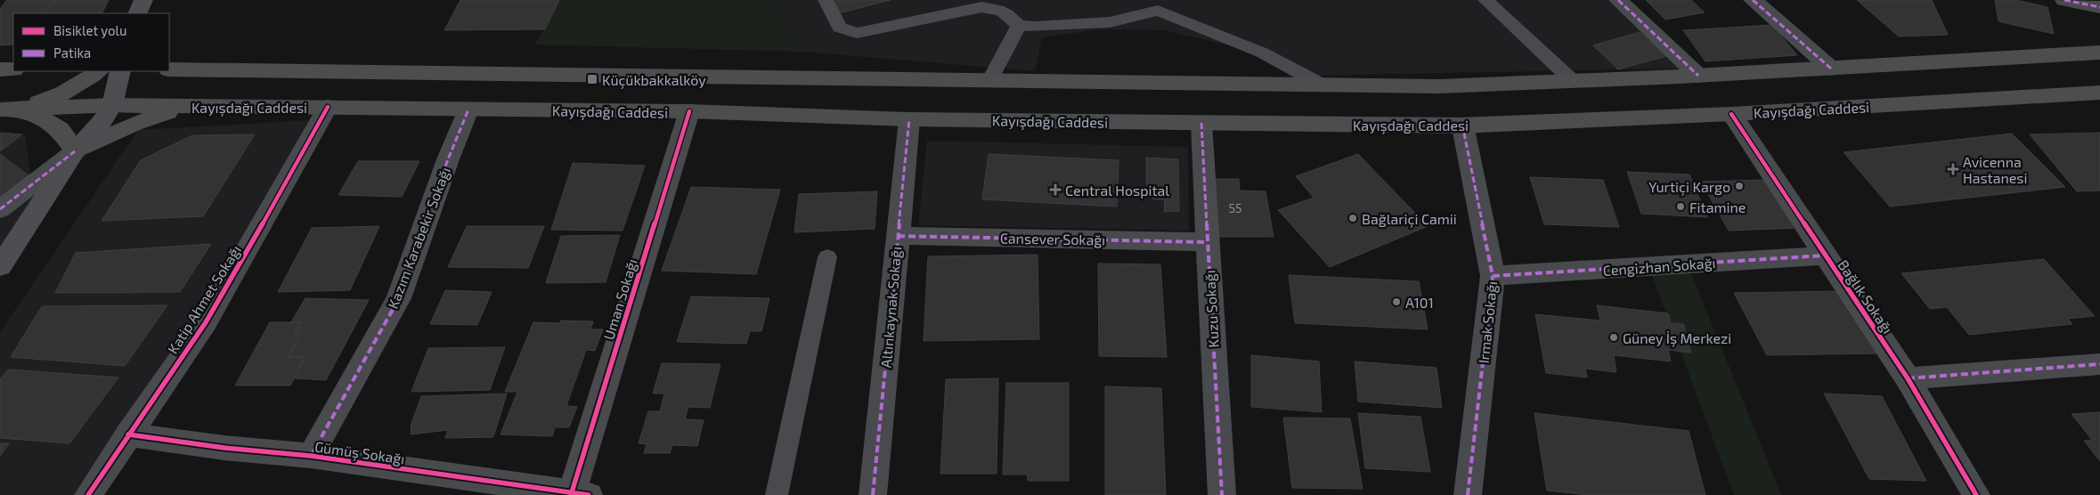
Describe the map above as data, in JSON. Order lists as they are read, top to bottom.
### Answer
{
  "streets": {
    "main road": ["Kayışdağı Caddesi"],
    "street": [
      "Kazım Karabekir Sokağı",
      "Cansever Sokağı",
      "Cengizhan Sokağı",
      "Bağlık Sokağı",
      "Katip Ahmet Sokağı",
      "Uman Sokağı",
      "Altınkaynak Sokağı",
      "Kuzu Sokağı",
      "Irmak Sokağı",
      "Gümüş Sokağı"
    ]
  },
  "crossings": [
    ["Kayışdağı Caddesi", "Kazım Karabekir Sokağı"],
    ["Kayışdağı Caddesi", "Bağlık Sokağı"],
    ["Kayışdağı Caddesi", "Katip Ahmet Sokağı"],
    ["Kayışdağı Caddesi", "Uman Sokağı"],
    ["Kayışdağı Caddesi", "Altınkaynak Sokağı"],
    ["Kayışdağı Caddesi", "Kuzu Sokağı"],
    ["Kayışdağı Caddesi", "Irmak Sokağı"],
    ["Kazım Karabekir Sokağı", "Gümüş Sokağı"],
    ["Cansever Sokağı", "Altınkaynak Sokağı"],
    ["Cansever Sokağı", "Kuzu Sokağı"],
    ["Cengizhan Sokağı", "Bağlık Sokağı"],
    ["Cengizhan Sokağı", "Irmak Sokağı"],
    ["Katip Ahmet Sokağı", "Gümüş Sokağı"],
    ["Uman Sokağı", "Gümüş Sokağı"]
  ],
  "places": {
    "transit": ["Küçükbakkalköy"],
    "health": ["Avicenna Hastanesi", "Central Hospital"],
    "other": [
      "Yurtiçi Kargo",
      "Fitamine",
      "Bağlariçi Camii",
      "A101",
      "Güney İş Merkezi"
    ]
  },
  "house_numbers": ["55"],
  "legend": ["Bisiklet yolu", "Patika"]
}
